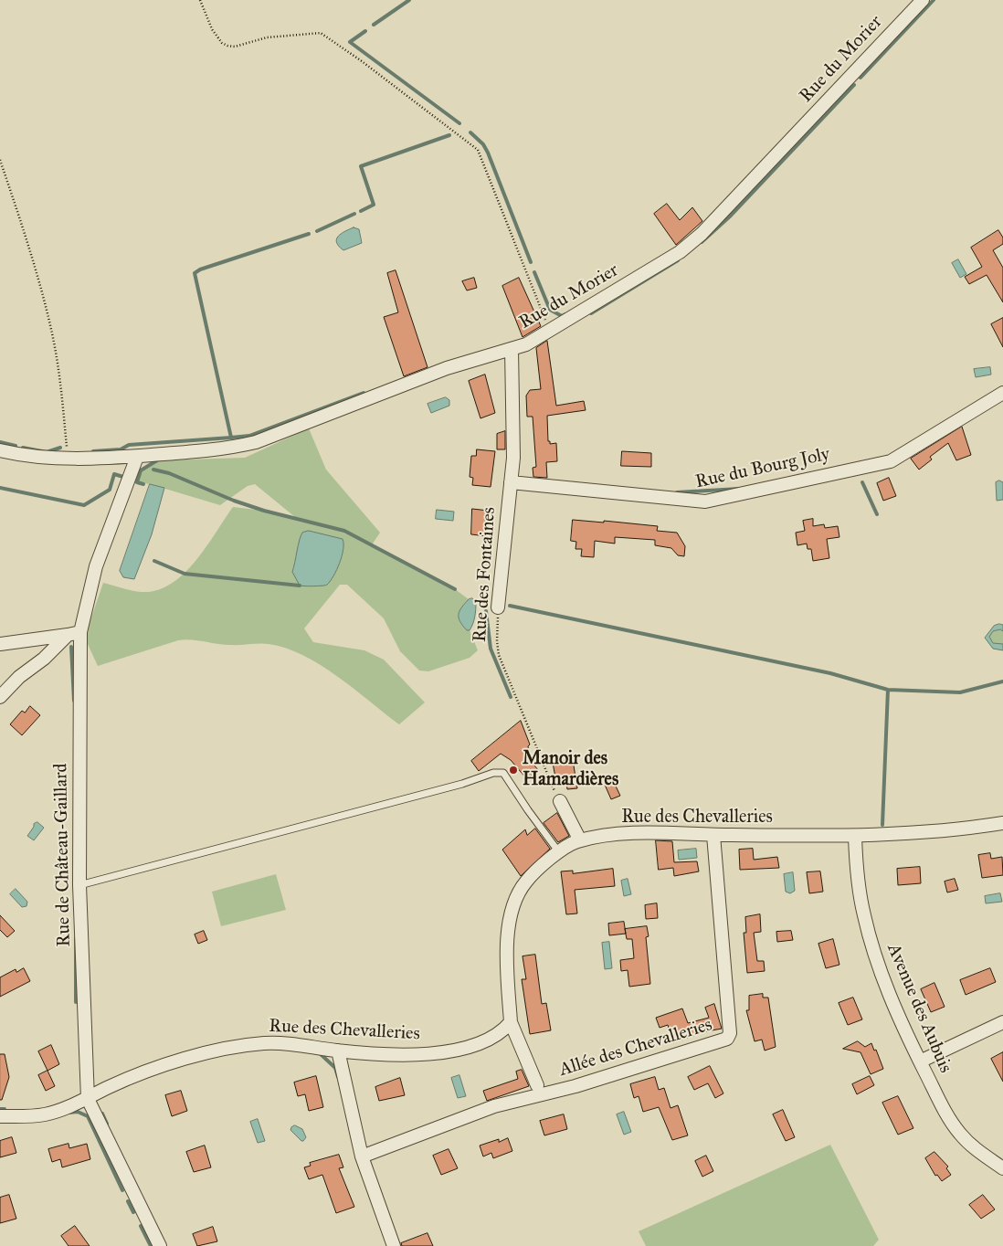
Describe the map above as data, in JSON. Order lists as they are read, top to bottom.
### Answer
{
  "streets": {
    "street": [
      "Rue du Morier",
      "Rue du Bourg Joly",
      "Rue des Fontaines",
      "Rue des Chevalleries",
      "Rue de Château-Gaillard",
      "Avenue des Aubuis",
      "Allée des Chevalleries"
    ]
  },
  "crossings": [
    ["Rue du Morier", "Rue des Fontaines"],
    ["Rue du Morier", "Rue de Château-Gaillard"],
    ["Rue du Bourg Joly", "Rue des Fontaines"],
    ["Rue des Chevalleries", "Rue de Château-Gaillard"],
    ["Rue des Chevalleries", "Avenue des Aubuis"],
    ["Rue des Chevalleries", "Allée des Chevalleries"]
  ],
  "places": ["Manoir des Hamardières"]
}
